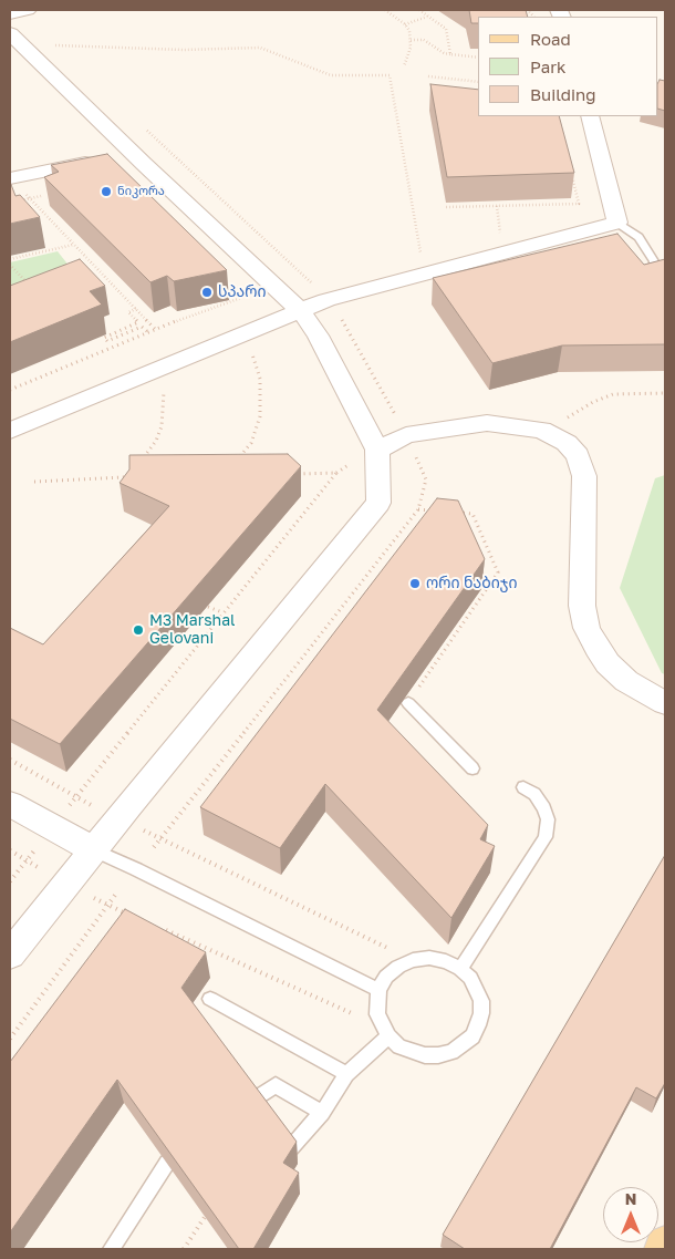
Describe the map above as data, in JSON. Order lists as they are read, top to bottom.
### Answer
{
  "places": [
    "ნიკორა",
    "სპარი",
    "ორი ნაბიჯი",
    "M3 Marshal Gelovani"
  ],
  "legend": ["Road", "Park", "Building"],
  "north": "top"
}
